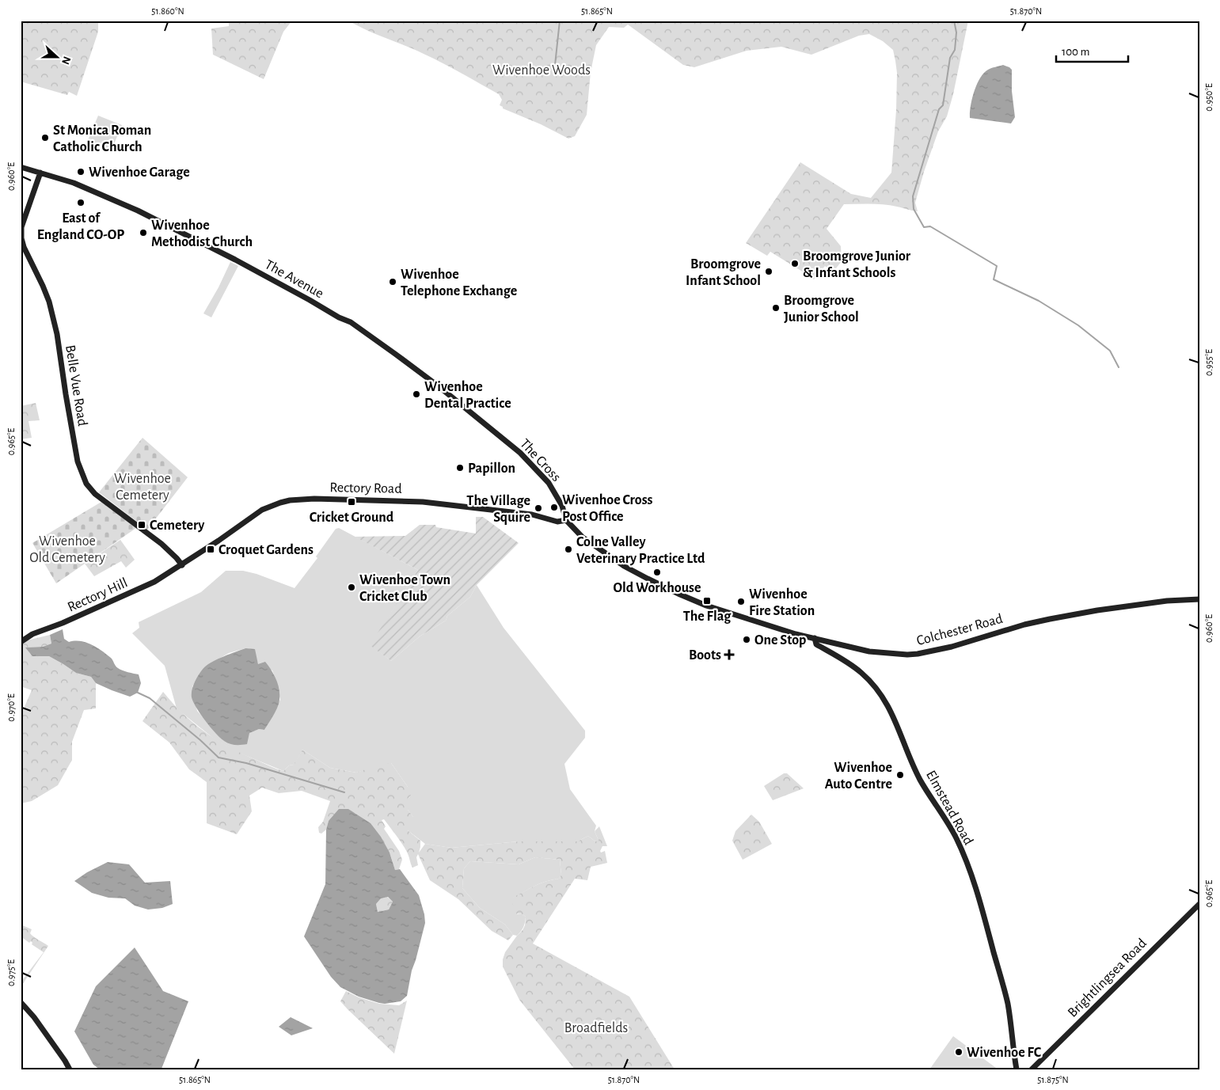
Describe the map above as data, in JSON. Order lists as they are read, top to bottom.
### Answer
{
  "streets": {
    "street": [
      "The Avenue",
      "Belle Vue Road",
      "The Cross",
      "Rectory Road",
      "Rectory Hill",
      "Colchester Road",
      "Elmstead Road",
      "Brightlingsea Road"
    ]
  },
  "crossings": [
    ["The Avenue", "Belle Vue Road"],
    ["The Avenue", "The Cross"],
    ["Belle Vue Road", "Rectory Road"],
    ["Belle Vue Road", "Rectory Hill"],
    ["The Cross", "Rectory Road"],
    ["The Cross", "Colchester Road"],
    ["Rectory Road", "Rectory Hill"],
    ["Rectory Road", "Colchester Road"],
    ["Colchester Road", "Elmstead Road"]
  ],
  "parks": [
    "Wivenhoe Woods",
    "Wivenhoe Cemetery",
    "Wivenhoe Old Cemetery",
    "Broadfields"
  ],
  "places": {
    "other": [
      "St Monica Roman Catholic Church",
      "Wivenhoe Garage",
      "East of England CO-OP",
      "Wivenhoe Methodist Church",
      "Broomgrove Junior & Infant Schools",
      "Broomgrove Infant School",
      "Wivenhoe Telephone Exchange",
      "Broomgrove Junior School",
      "Wivenhoe Dental Practice",
      "Papillon",
      "Wivenhoe Cross Post Office",
      "The Village Squire",
      "Colne Valley Veterinary Practice Ltd",
      "Old Workhouse",
      "Wivenhoe Town Cricket Club",
      "Wivenhoe Fire Station",
      "One Stop",
      "Wivenhoe Auto Centre",
      "Wivenhoe FC"
    ],
    "transit": [
      "Cricket Ground",
      "Cemetery",
      "Croquet Gardens",
      "The Flag"
    ],
    "health": ["Boots"]
  },
  "scale_bar": "100 m",
  "north": "right",
  "coordinates": [
    "51.860°N",
    "51.865°N",
    "51.870°N",
    "0.950°E",
    "0.960°E",
    "0.955°E",
    "0.965°E",
    "0.970°E",
    "0.975°E",
    "51.875°N"
  ]
}
